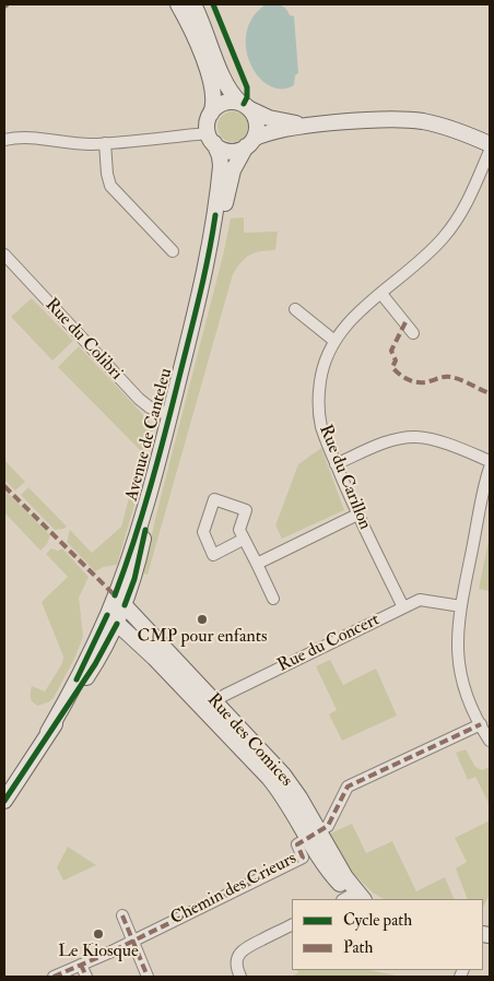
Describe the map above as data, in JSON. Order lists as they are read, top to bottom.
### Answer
{
  "streets": {
    "street": [
      "Rue du Colibri",
      "Avenue de Canteleu",
      "Rue du Carillon",
      "Rue du Concert",
      "Rue des Comices",
      "Chemin des Crieurs"
    ]
  },
  "crossings": [
    ["Rue du Colibri", "Avenue de Canteleu"],
    ["Avenue de Canteleu", "Rue des Comices"],
    ["Rue du Carillon", "Rue du Concert"],
    ["Rue du Concert", "Rue des Comices"],
    ["Rue des Comices", "Chemin des Crieurs"]
  ],
  "places": ["CMP pour enfants", "Le Kiosque"],
  "legend": ["Cycle path", "Path"]
}
